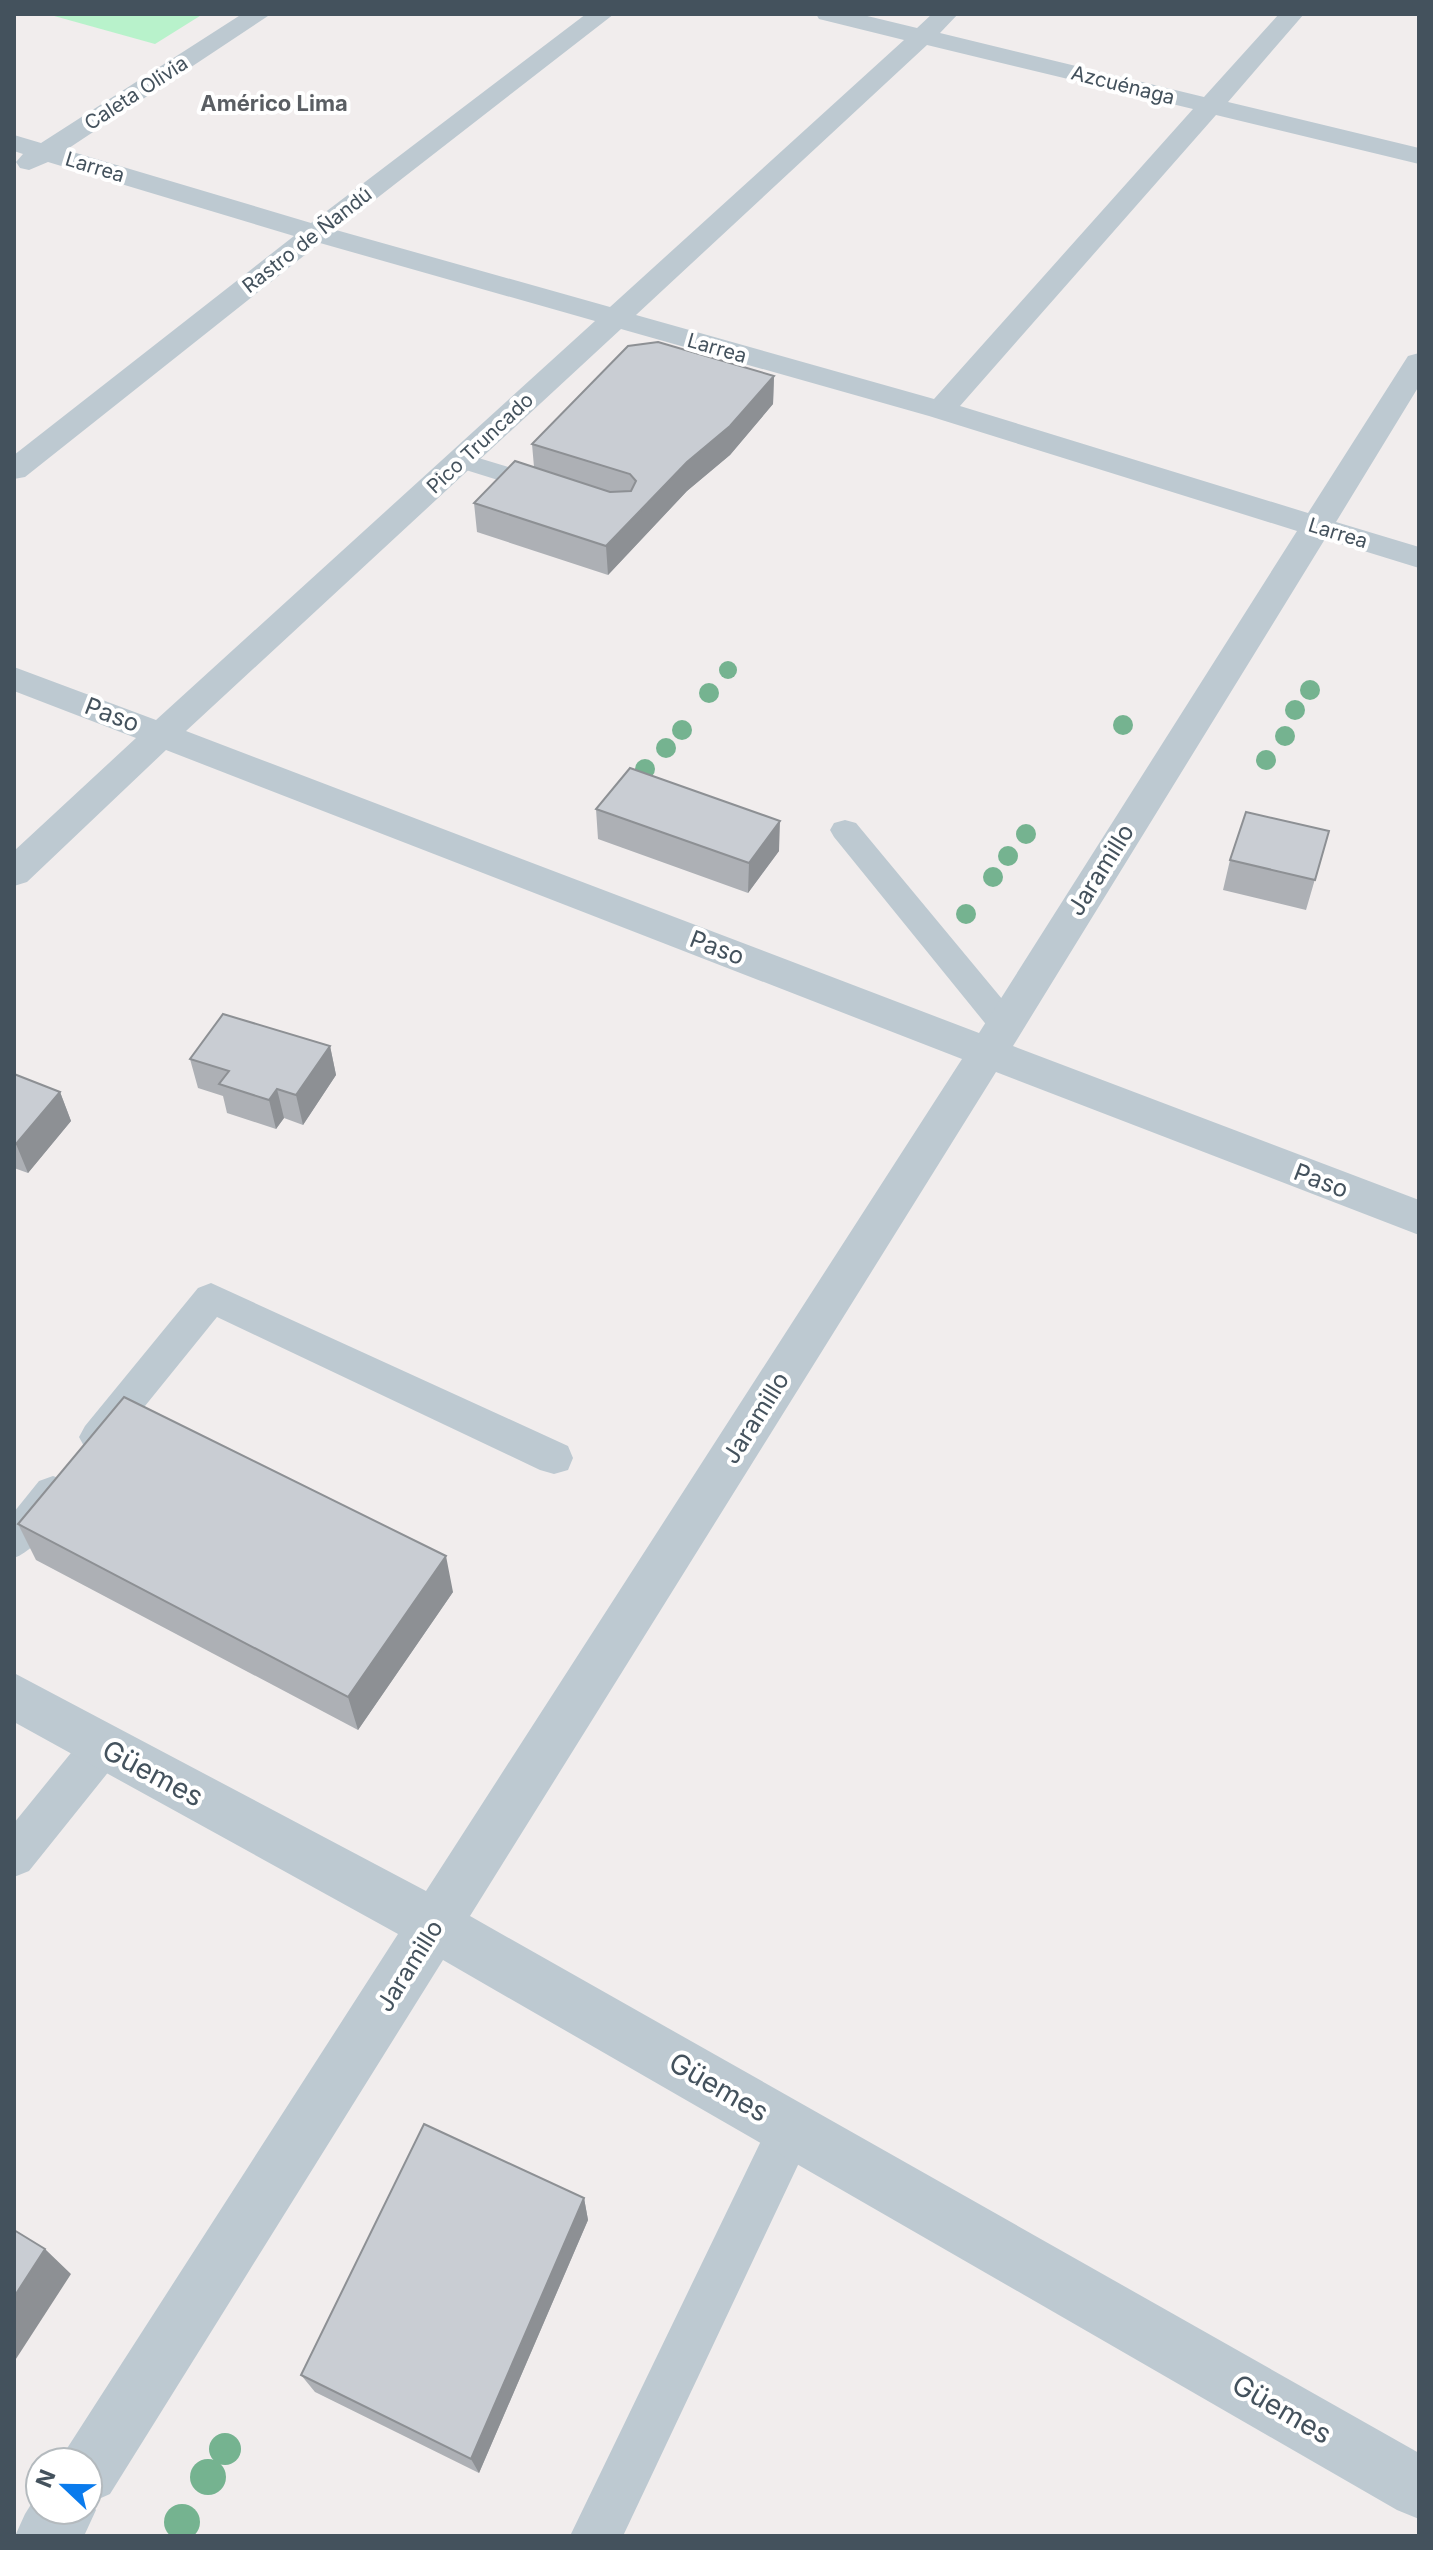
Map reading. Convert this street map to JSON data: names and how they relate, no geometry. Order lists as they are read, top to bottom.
{
  "streets": {
    "street": [
      "Azcuénaga",
      "Caleta Olivia",
      "Larrea",
      "Rastro de Ñandú",
      "Pico Truncado",
      "Paso",
      "Jaramillo",
      "Güemes"
    ]
  },
  "crossings": [
    ["Azcuénaga", "Pico Truncado"],
    ["Caleta Olivia", "Larrea"],
    ["Larrea", "Rastro de Ñandú"],
    ["Larrea", "Pico Truncado"],
    ["Larrea", "Jaramillo"],
    ["Pico Truncado", "Paso"],
    ["Paso", "Jaramillo"],
    ["Jaramillo", "Güemes"]
  ],
  "districts": ["Américo Lima"],
  "north": "left"
}
